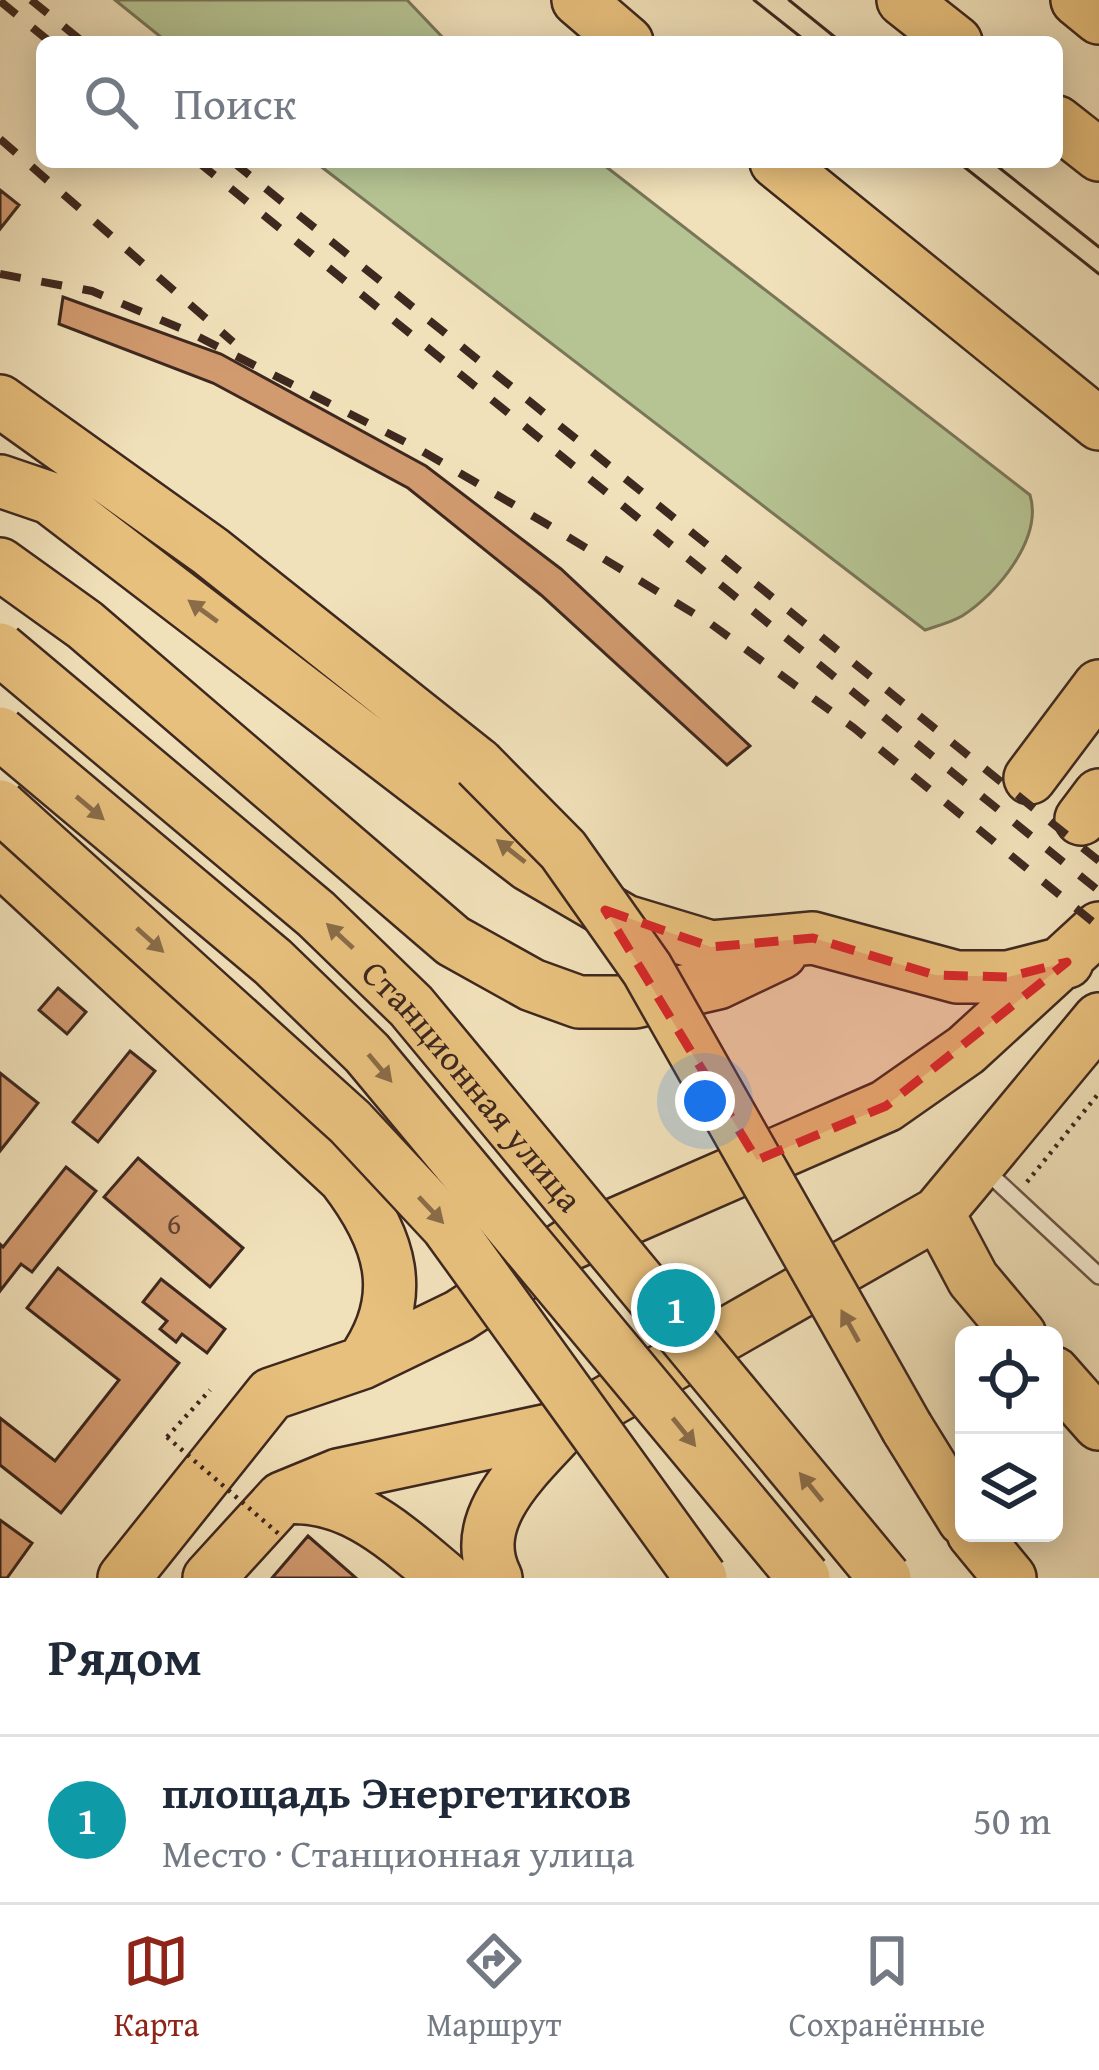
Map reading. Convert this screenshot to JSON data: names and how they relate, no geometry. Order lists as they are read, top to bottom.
{
  "streets": {
    "main road": ["Станционная улица"]
  },
  "house_numbers": ["6"],
  "page": {
    "search": "Поиск",
    "pins": "1",
    "heading": "Рядом",
    "list": [
      {
        "mark": "1",
        "name": "площадь Энергетиков",
        "note": "Место · Станционная улица",
        "value": "50 m"
      }
    ],
    "nav": ["Карта", "Маршрут", "Сохранённые"]
  }
}
